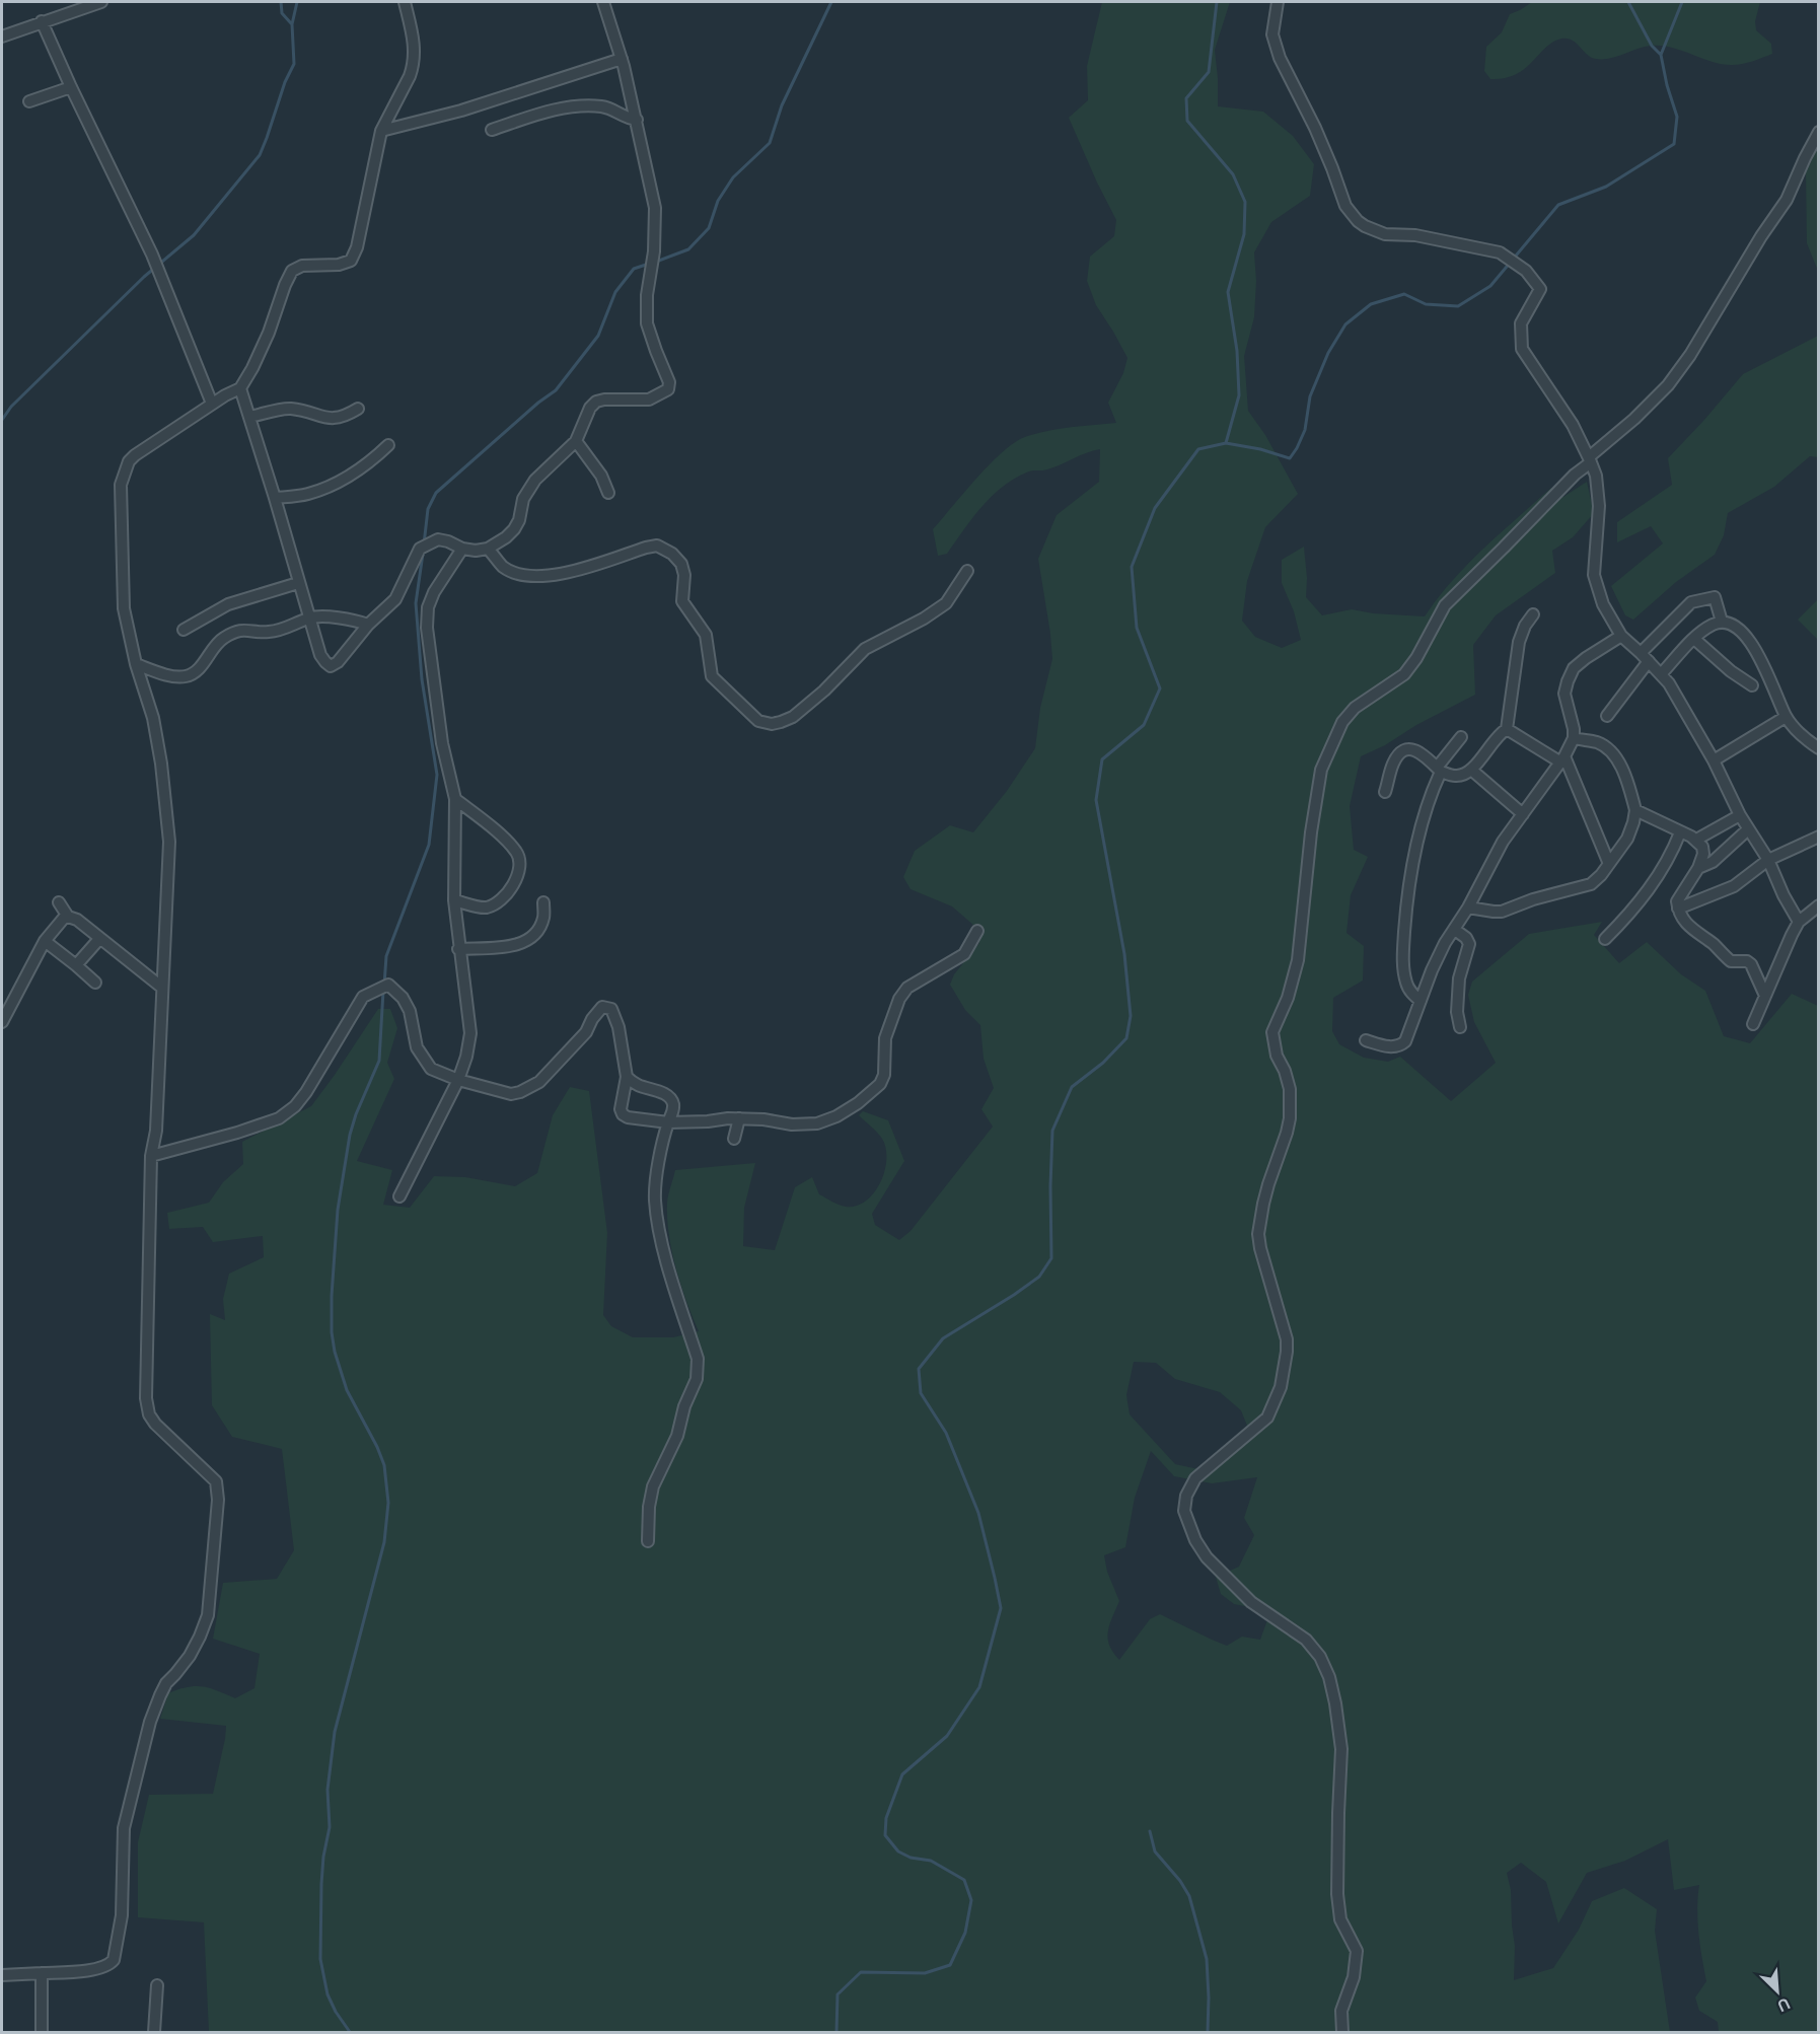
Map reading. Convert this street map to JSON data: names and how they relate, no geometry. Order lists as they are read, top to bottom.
{
  "north": "bottom right"
}
